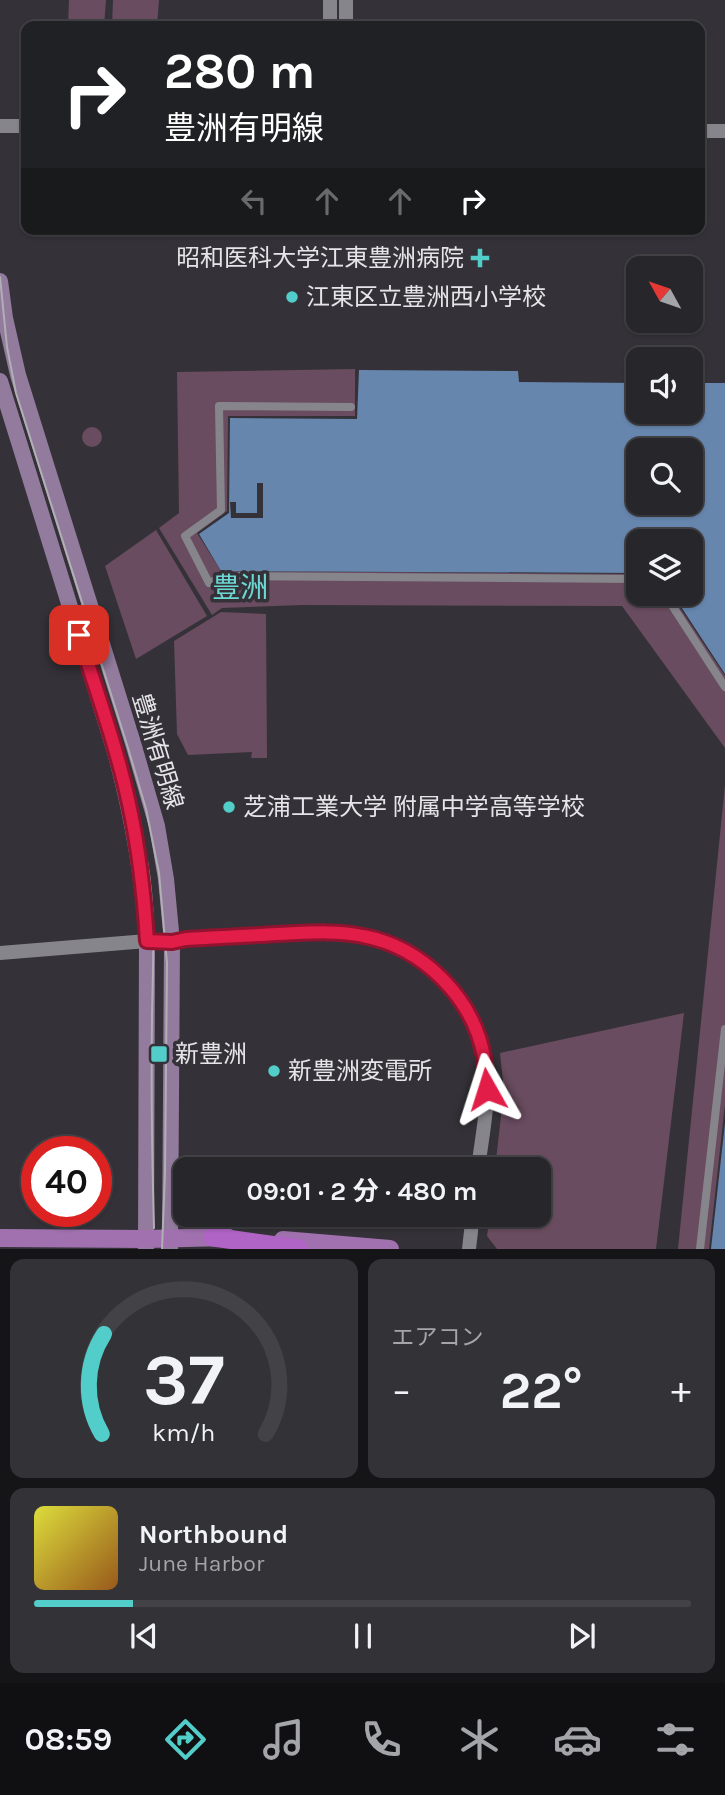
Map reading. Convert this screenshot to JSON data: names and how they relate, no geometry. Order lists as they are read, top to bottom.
{
  "streets": {
    "main road": ["豊洲有明線"]
  },
  "districts": ["豊洲"],
  "places": {
    "health": ["昭和医科大学江東豊洲病院"],
    "other": ["江東区立豊洲西小学校", "芝浦工業大学 附属中学高等学校", "新豊洲変電所"],
    "transit": ["新豊洲"]
  },
  "north": "top left",
  "page": {
    "turn": ["280 m", "豊洲有明線"],
    "limit": "40",
    "trip": "09:01 · 2 分 · 480 m",
    "tile": "エアコン",
    "heat": ["−", "22°", "+"],
    "song": ["Northbound", "June Harbor"],
    "tabs": "08:59",
    "gauge": ["37", "km/h"]
  }
}
